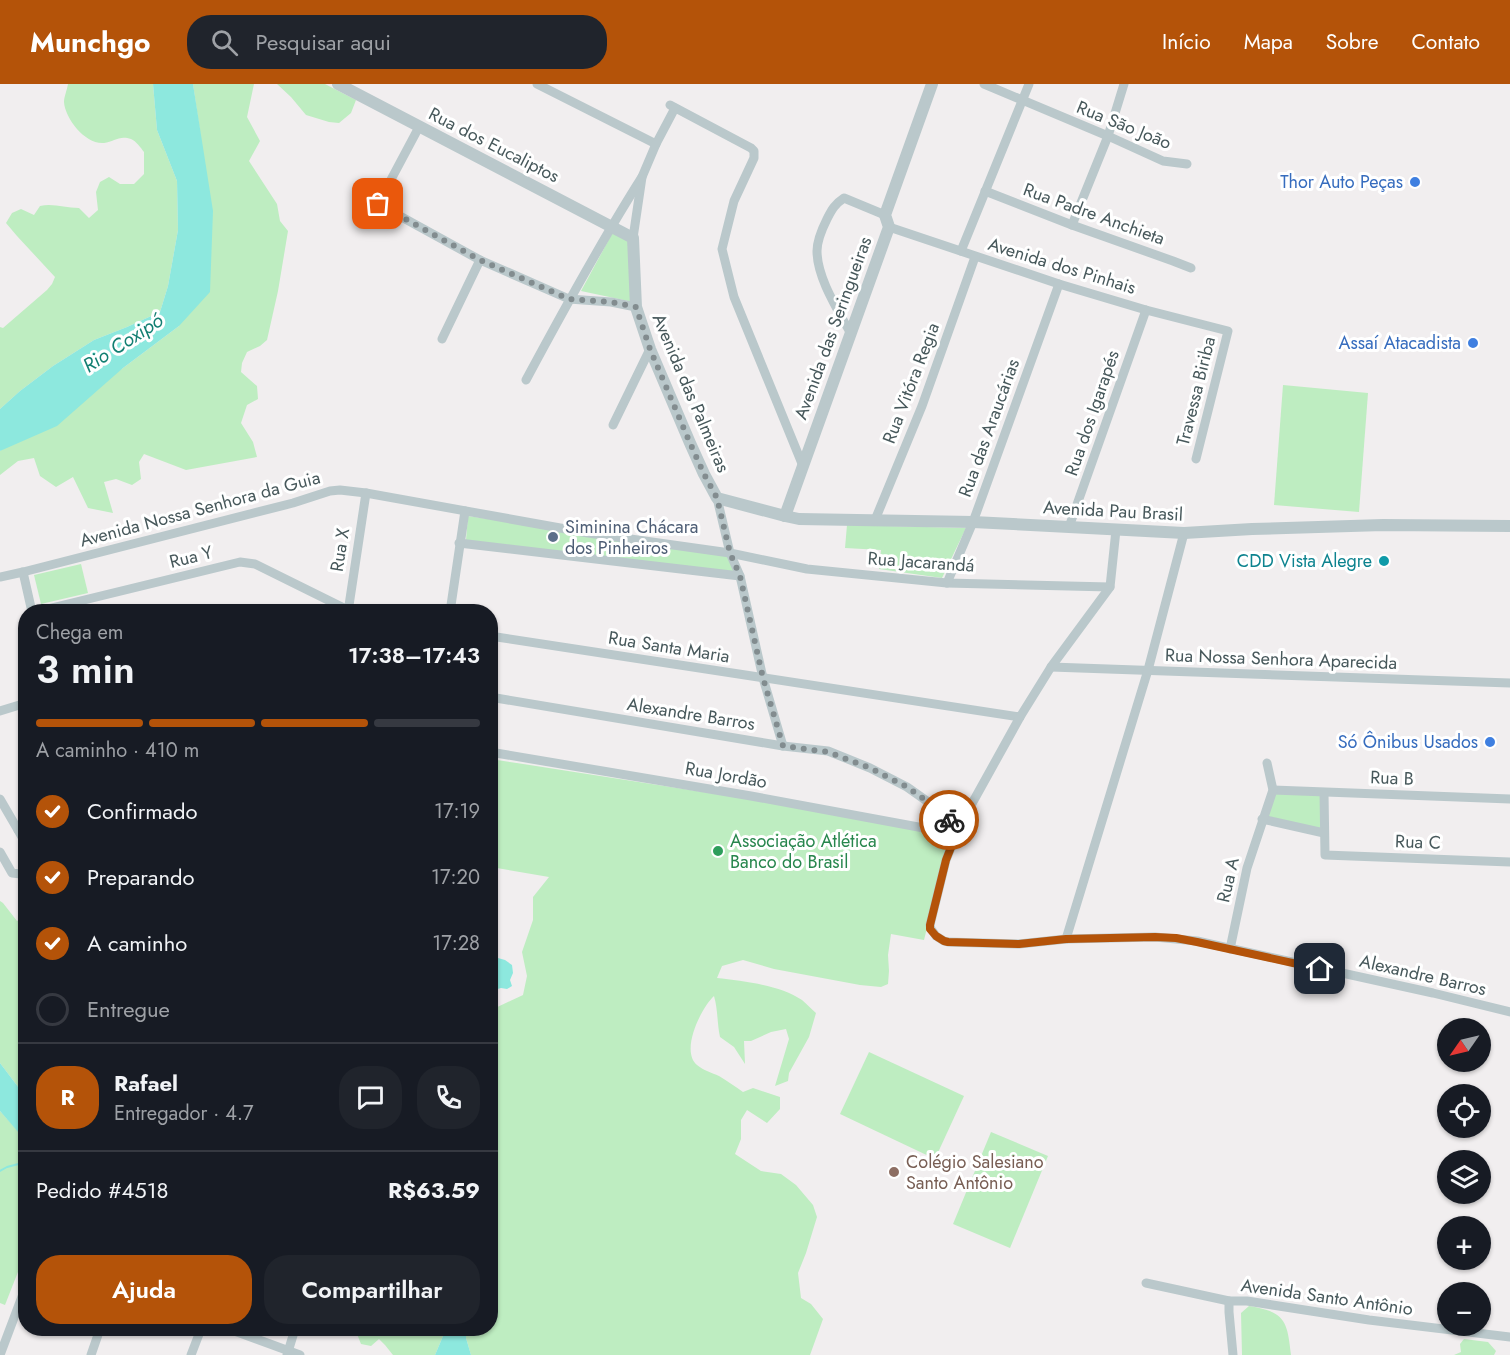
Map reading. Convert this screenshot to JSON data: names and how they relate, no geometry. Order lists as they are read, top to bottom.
{
  "streets": {
    "street": [
      "Rua São João",
      "Rua dos Eucaliptos",
      "Rua Padre Anchieta",
      "Avenida dos Pinhais",
      "Avenida das Seringueiras",
      "Rua Vitóra Regia",
      "Travessa Biriba",
      "Avenida das Palmeiras",
      "Rua dos Igarapés",
      "Rua das Araucárias",
      "Avenida Nossa Senhora da Guia",
      "Avenida Pau Brasil",
      "Rua X",
      "Rua Y",
      "Rua Jacarandá",
      "Rua Santa Maria",
      "Rua Nossa Senhora Aparecida",
      "Alexandre Barros",
      "Rua Jordão",
      "Rua B",
      "Rua C",
      "Rua A",
      "Avenida Santo Antônio"
    ]
  },
  "crossings": [
    ["Rua dos Eucaliptos", "Avenida das Palmeiras"],
    ["Avenida dos Pinhais", "Avenida das Seringueiras"],
    ["Avenida dos Pinhais", "Rua Vitóra Regia"],
    ["Avenida dos Pinhais", "Travessa Biriba"],
    ["Avenida dos Pinhais", "Rua dos Igarapés"],
    ["Avenida dos Pinhais", "Rua das Araucárias"],
    ["Avenida das Seringueiras", "Avenida das Palmeiras"],
    ["Avenida das Seringueiras", "Avenida Pau Brasil"],
    ["Rua Vitóra Regia", "Avenida Pau Brasil"],
    ["Avenida das Palmeiras", "Avenida Nossa Senhora da Guia"],
    ["Avenida das Palmeiras", "Avenida Pau Brasil"],
    ["Avenida das Palmeiras", "Rua Jacarandá"],
    ["Avenida das Palmeiras", "Rua Santa Maria"],
    ["Avenida das Palmeiras", "Alexandre Barros"],
    ["Rua dos Igarapés", "Avenida Pau Brasil"],
    ["Rua das Araucárias", "Avenida Pau Brasil"],
    ["Rua das Araucárias", "Rua Jacarandá"],
    ["Avenida Nossa Senhora da Guia", "Rua X"],
    ["Avenida Nossa Senhora da Guia", "Rua Y"],
    ["Avenida Nossa Senhora da Guia", "Rua Jacarandá"],
    ["Alexandre Barros", "Rua Jordão"],
    ["Alexandre Barros", "Rua A"],
    ["Rua B", "Rua A"]
  ],
  "water": ["Rio Coxipó"],
  "places": [
    "Thor Auto Peças",
    "Assaí Atacadista",
    "Siminina Chácara dos Pinheiros",
    "CDD Vista Alegre",
    "Só Ônibus Usados",
    "Associação Atlética Banco do Brasil",
    "Colégio Salesiano Santo Antônio"
  ],
  "north": "bottom left",
  "page": {
    "header": "Munchgo",
    "search": "Pesquisar aqui",
    "nav": [
      "Início",
      "Mapa",
      "Sobre",
      "Contato"
    ],
    "heading": ["3 min", "Chega em", "17:38–17:43"],
    "panel": [
      "Rafael",
      "Entregador · 4.7",
      "Pedido #4518",
      "R$63.59"
    ],
    "bar": "A caminho · 410 m",
    "list": [
      ["Confirmado", "17:19"],
      ["Preparando", "17:20"],
      ["A caminho", "17:28"],
      "Entregue"
    ],
    "map_buttons": ["+", "−"],
    "round": "R",
    "buttons": ["Ajuda", "Compartilhar"]
  }
}
